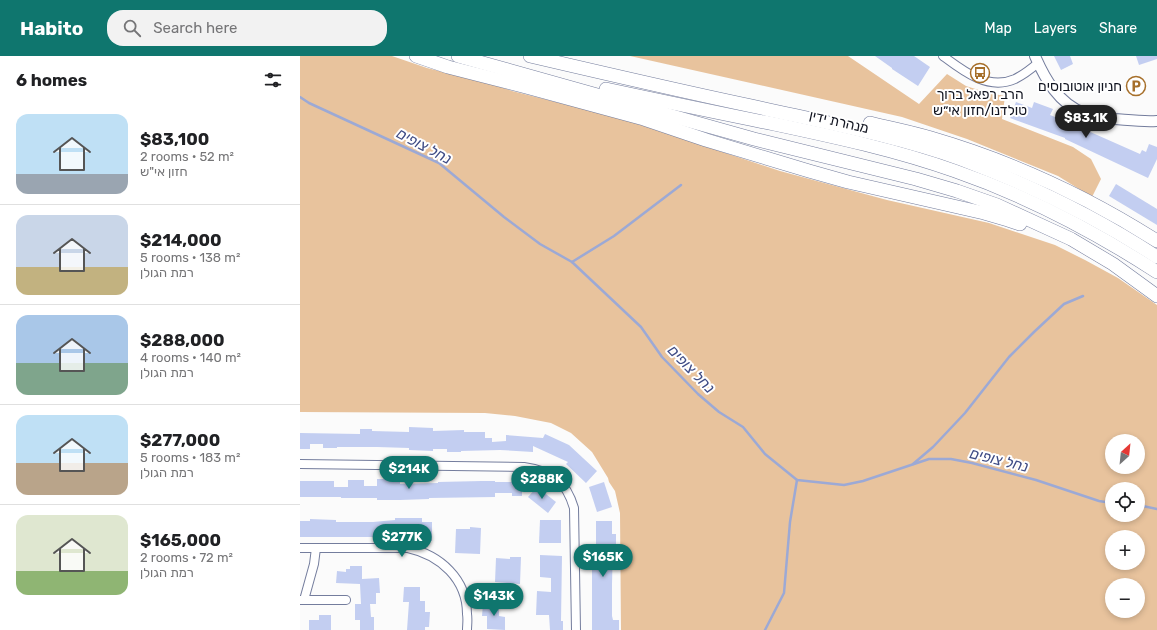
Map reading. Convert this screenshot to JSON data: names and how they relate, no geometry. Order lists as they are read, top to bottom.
{
  "streets": {
    "highway": ["מנהרת ידין"]
  },
  "water": ["נחל צופים"],
  "places": {
    "bus stop": ["הרב רפאל ברוך טולדנו/חזון אי״ש"],
    "parking": ["חניון אוטובוסים"]
  },
  "north": "top right",
  "page": {
    "header": "Habito",
    "search": "Search here",
    "nav": ["Map", "Layers", "Share"],
    "heading": "6 homes",
    "list": [
      {
        "name": "$83,100",
        "note": "2 rooms · 52 m² · חזון אי\"ש"
      },
      {
        "name": "$214,000",
        "note": "5 rooms · 138 m² · רמת הגולן"
      },
      {
        "name": "$288,000",
        "note": "4 rooms · 140 m² · רמת הגולן"
      },
      {
        "name": "$277,000",
        "note": "5 rooms · 183 m² · רמת הגולן"
      },
      {
        "name": "$165,000",
        "note": "2 rooms · 72 m² · רמת הגולן"
      }
    ],
    "price": [
      "$83.1K",
      "$214K",
      "$288K",
      "$277K",
      "$165K",
      "$143K"
    ],
    "map_buttons": ["+", "−"]
  }
}
